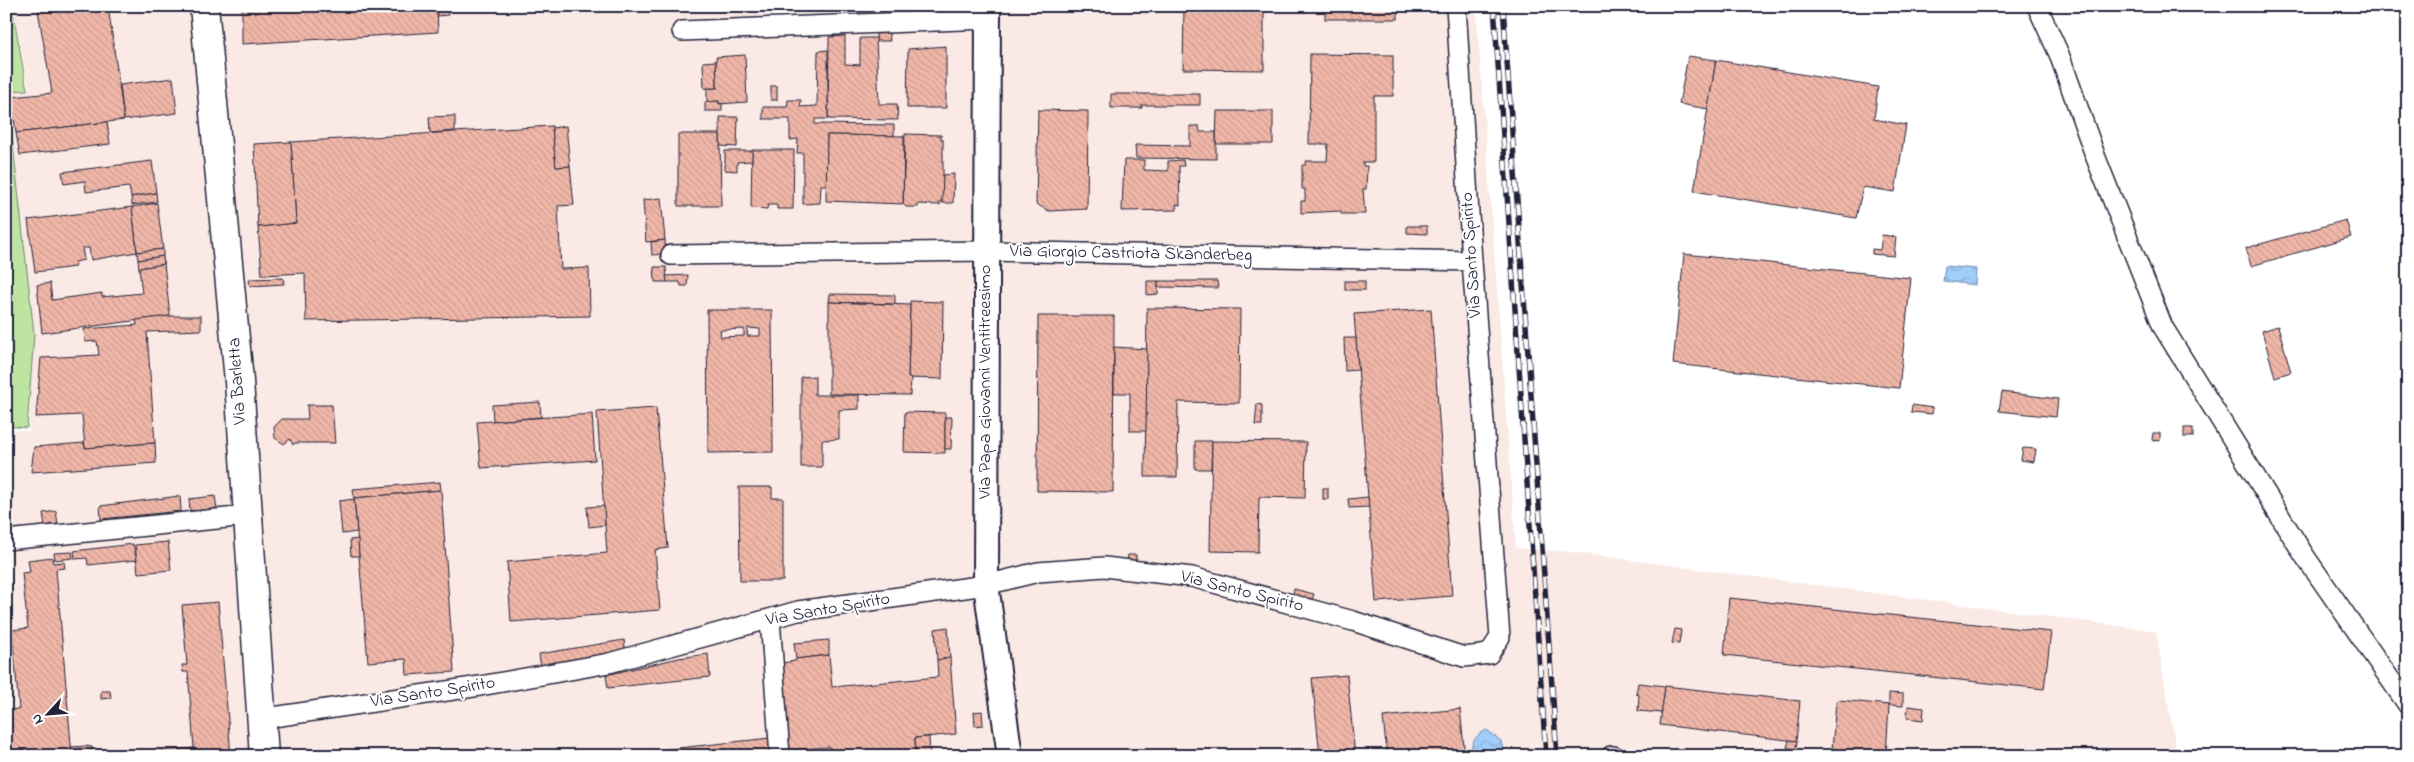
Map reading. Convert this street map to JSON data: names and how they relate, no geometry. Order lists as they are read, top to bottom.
{
  "streets": {
    "main road": ["Via Barletta"],
    "street": ["Via Giorgio Castriota Skanderbeg", "Via Santo Spirito", "Via Papa Giovanni Ventitreesimo"]
  },
  "crossings": [
    ["Via Giorgio Castriota Skanderbeg", "Via Santo Spirito"],
    ["Via Giorgio Castriota Skanderbeg", "Via Papa Giovanni Ventitreesimo"],
    ["Via Santo Spirito", "Via Barletta"],
    ["Via Santo Spirito", "Via Papa Giovanni Ventitreesimo"]
  ],
  "north": "bottom left"
}
